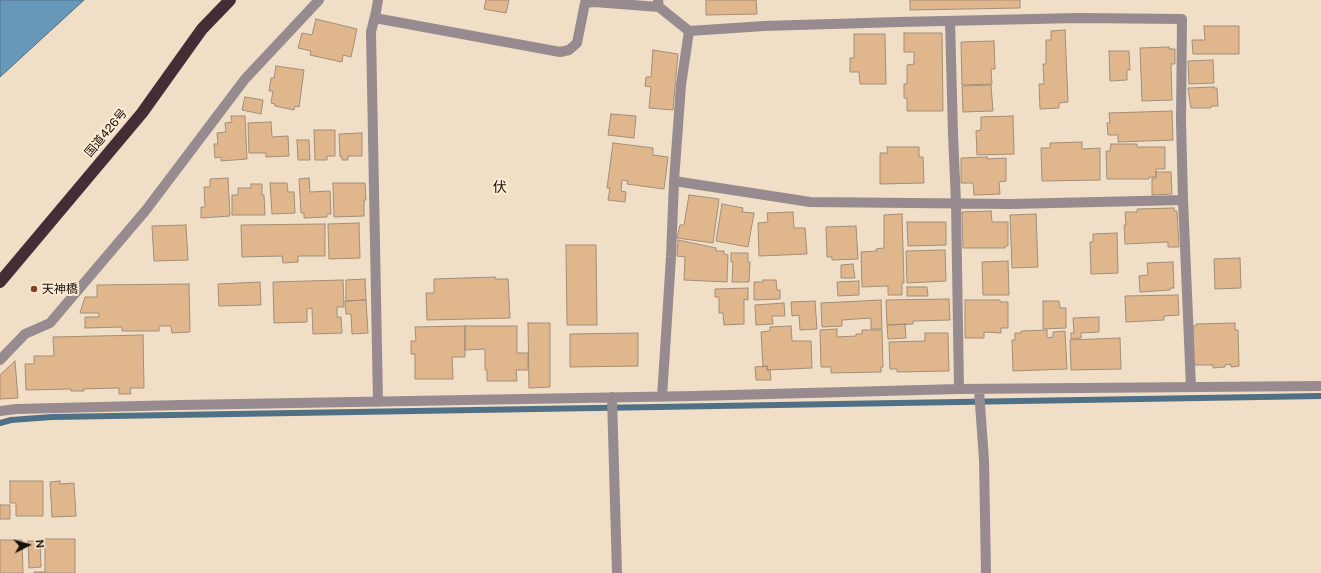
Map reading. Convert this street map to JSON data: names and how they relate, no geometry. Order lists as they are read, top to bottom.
{
  "streets": {
    "highway": ["国道426号"]
  },
  "districts": ["伏"],
  "places": ["天神橋"],
  "north": "right"
}
